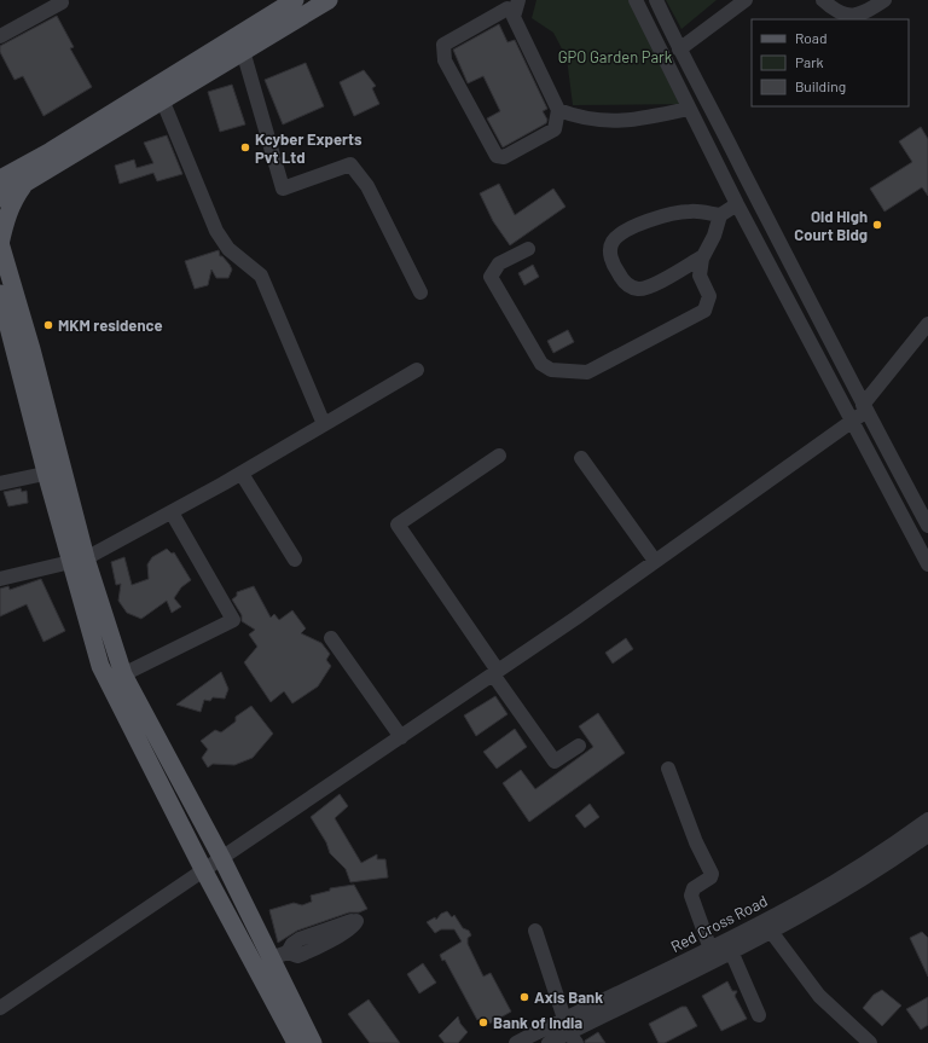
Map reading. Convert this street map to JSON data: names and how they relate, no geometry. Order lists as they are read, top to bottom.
{
  "streets": {
    "street": ["Red Cross Road"]
  },
  "parks": ["GPO Garden Park"],
  "places": [
    "Kcyber Experts Pvt Ltd",
    "Old High Court Bldg",
    "MKM residence",
    "Axis Bank",
    "Bank of India"
  ],
  "legend": ["Road", "Park", "Building"]
}
